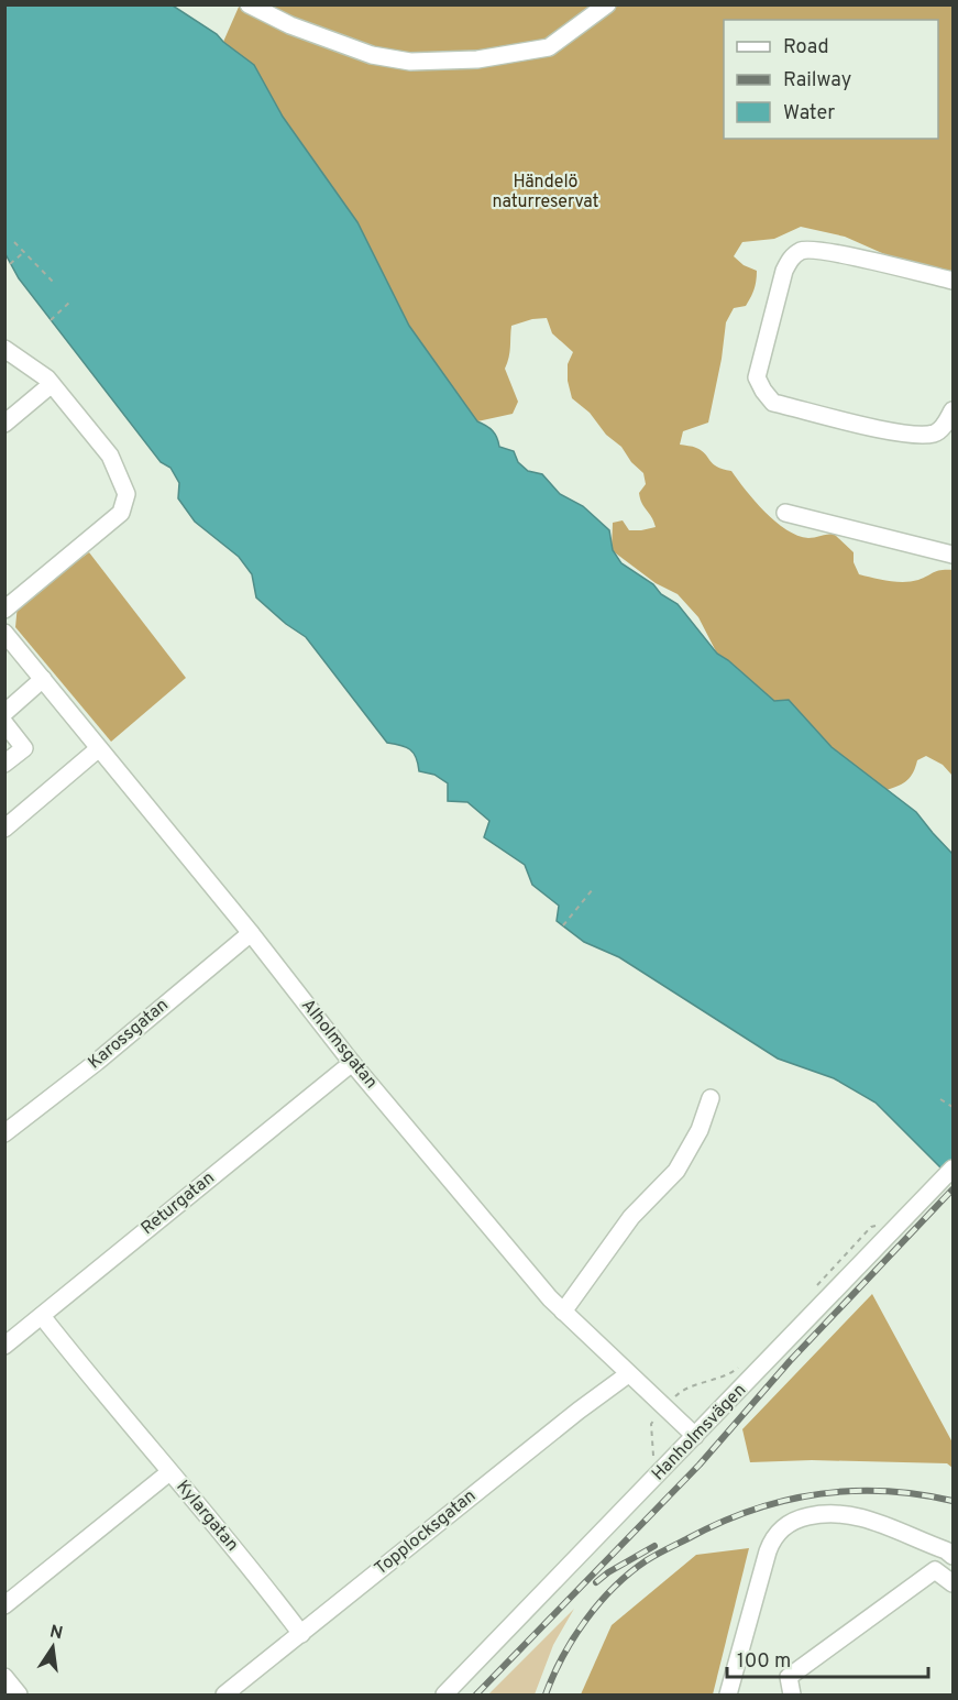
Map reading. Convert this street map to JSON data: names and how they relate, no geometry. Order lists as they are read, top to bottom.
{
  "streets": {
    "street": [
      "Karossgatan",
      "Alholmsgatan",
      "Returgatan",
      "Hanholmsvägen",
      "Kylargatan",
      "Topplocksgatan"
    ]
  },
  "crossings": [
    ["Karossgatan", "Alholmsgatan"],
    ["Alholmsgatan", "Returgatan"],
    ["Alholmsgatan", "Hanholmsvägen"],
    ["Alholmsgatan", "Topplocksgatan"],
    ["Kylargatan", "Topplocksgatan"]
  ],
  "parks": ["Händelö naturreservat"],
  "legend": ["Road", "Railway", "Water"],
  "scale_bar": "100 m",
  "north": "top"
}
